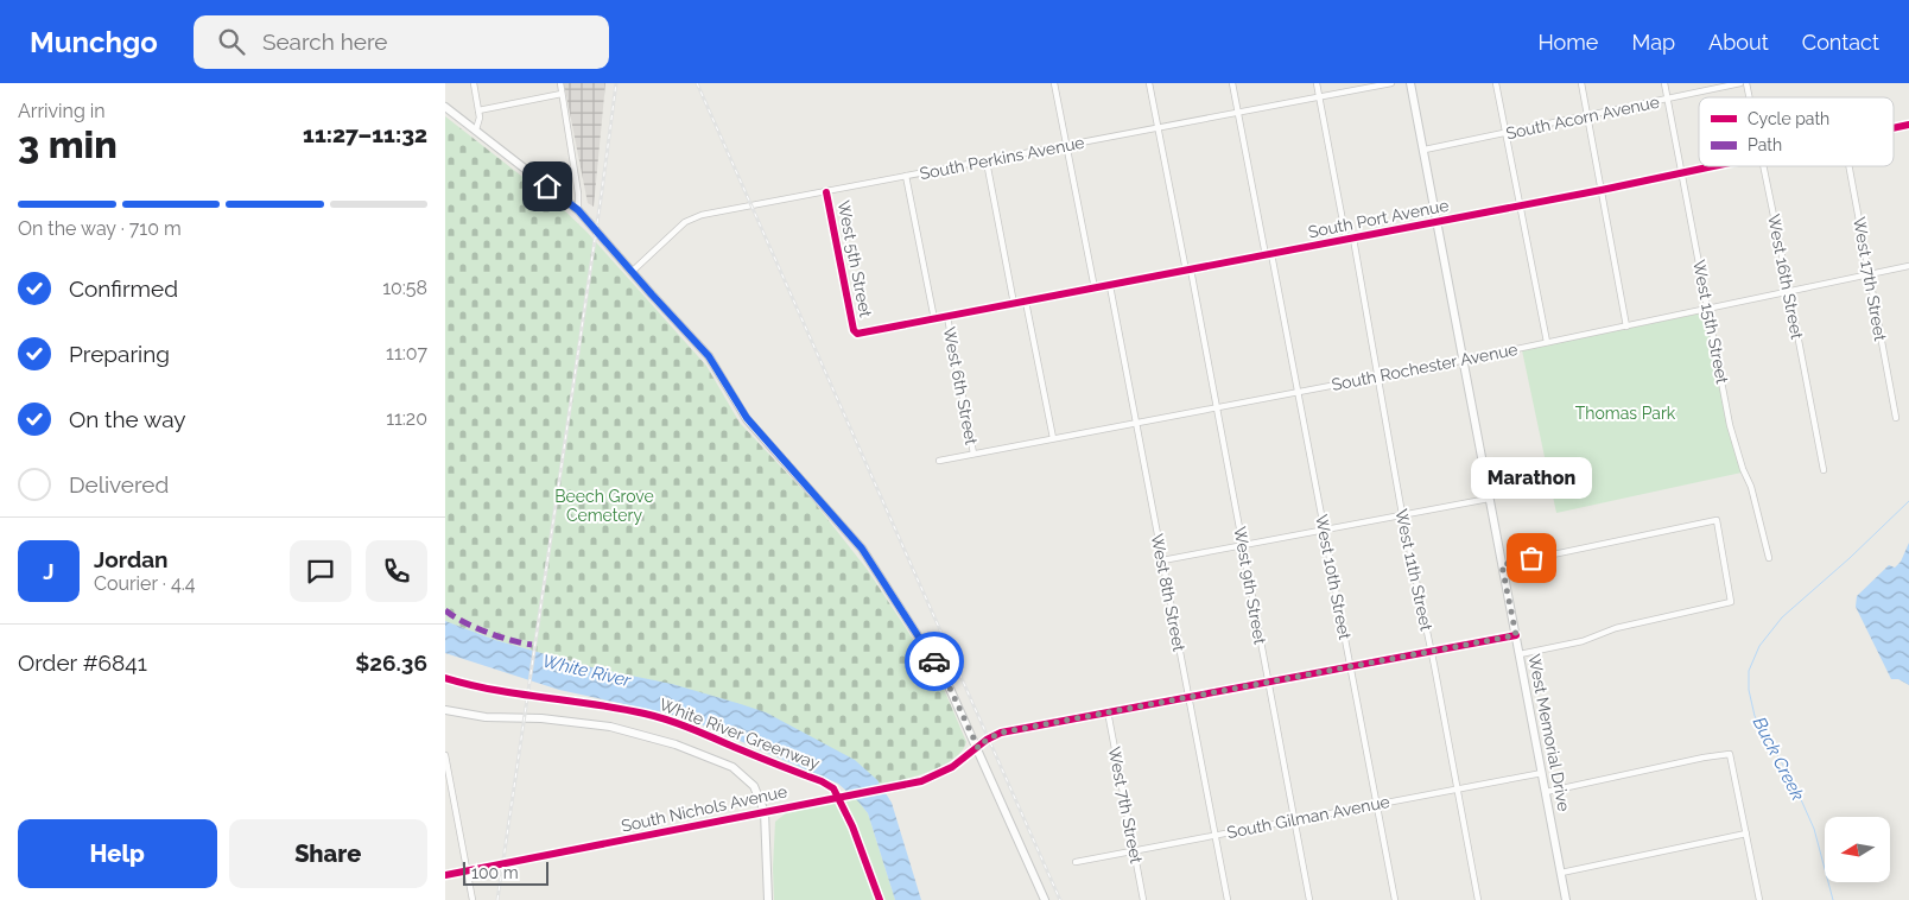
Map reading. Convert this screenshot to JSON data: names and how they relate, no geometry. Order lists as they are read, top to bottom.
{
  "streets": {
    "main road": ["West Memorial Drive"],
    "street": [
      "South Acorn Avenue",
      "South Perkins Avenue",
      "South Port Avenue",
      "West 5th Street",
      "West 16th Street",
      "West 17th Street",
      "West 15th Street",
      "South Rochester Avenue",
      "West 6th Street",
      "West 11th Street",
      "West 10th Street",
      "West 9th Street",
      "West 8th Street",
      "West 7th Street",
      "South Nichols Avenue",
      "South Gilman Avenue"
    ],
    "cycle path": ["White River Greenway"]
  },
  "crossings": [
    ["South Acorn Avenue", "West 15th Street"],
    ["South Acorn Avenue", "West Memorial Drive"],
    ["South Perkins Avenue", "West 5th Street"],
    ["South Perkins Avenue", "West 6th Street"],
    ["South Perkins Avenue", "West 10th Street"],
    ["South Perkins Avenue", "West 9th Street"],
    ["South Port Avenue", "West 5th Street"],
    ["South Port Avenue", "West 15th Street"],
    ["South Port Avenue", "West 6th Street"],
    ["South Port Avenue", "West 11th Street"],
    ["South Port Avenue", "West 10th Street"],
    ["South Port Avenue", "West 9th Street"],
    ["South Port Avenue", "West 8th Street"],
    ["South Port Avenue", "West Memorial Drive"],
    ["West 16th Street", "South Rochester Avenue"],
    ["West 17th Street", "South Rochester Avenue"],
    ["West 15th Street", "South Rochester Avenue"],
    ["South Rochester Avenue", "West 6th Street"],
    ["South Rochester Avenue", "West 11th Street"],
    ["South Rochester Avenue", "West 10th Street"],
    ["South Rochester Avenue", "West 9th Street"],
    ["South Rochester Avenue", "West 8th Street"],
    ["South Rochester Avenue", "West Memorial Drive"],
    ["West 11th Street", "South Gilman Avenue"],
    ["West 10th Street", "South Gilman Avenue"],
    ["West 9th Street", "South Gilman Avenue"],
    ["West 8th Street", "South Gilman Avenue"],
    ["West Memorial Drive", "South Gilman Avenue"],
    ["West 7th Street", "South Nichols Avenue"],
    ["West 7th Street", "South Gilman Avenue"]
  ],
  "water": ["White River", "Buck Creek"],
  "parks": ["Thomas Park", "Beech Grove Cemetery"],
  "places": ["Marathon"],
  "legend": ["Cycle path", "Path"],
  "scale_bar": "100 m",
  "north": "left",
  "page": {
    "header": "Munchgo",
    "search": "Search here",
    "nav": [
      "Home",
      "Map",
      "About",
      "Contact"
    ],
    "heading": ["3 min", "Arriving in", "11:27–11:32"],
    "panel": [
      "Jordan",
      "Courier · 4.4",
      "Order #6841",
      "$26.36"
    ],
    "bar": "On the way · 710 m",
    "list": [
      ["Confirmed", "10:58"],
      ["Preparing", "11:07"],
      ["On the way", "11:20"],
      "Delivered"
    ],
    "bubble": "Marathon",
    "round": "J",
    "buttons": ["Help", "Share"],
    "scale": "100 m"
  }
}
